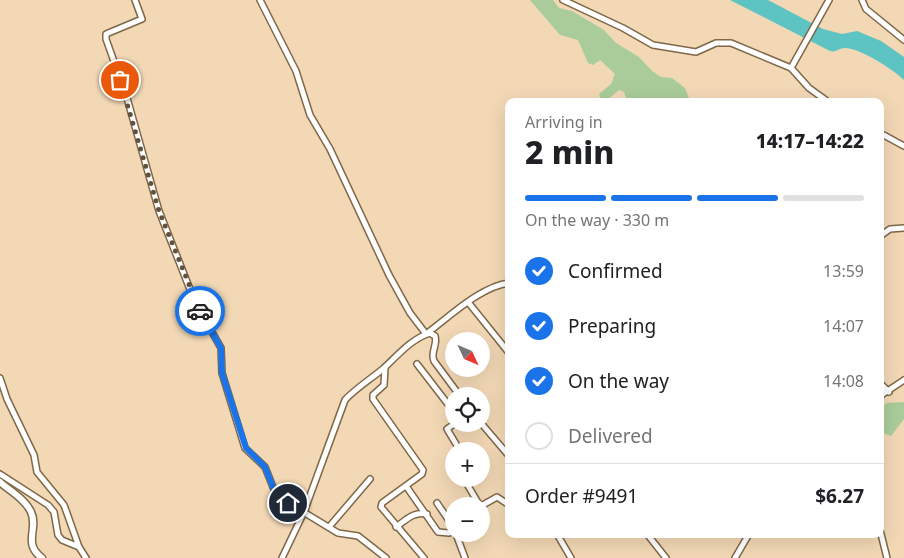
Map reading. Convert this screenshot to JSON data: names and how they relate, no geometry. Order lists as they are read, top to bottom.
{
  "north": "bottom right",
  "page": {
    "heading": ["2 min", "Arriving in", "14:17–14:22"],
    "panel": ["Order #9491", "$6.27"],
    "bar": "On the way · 330 m",
    "list": [
      ["Confirmed", "13:59"],
      ["Preparing", "14:07"],
      ["On the way", "14:08"],
      "Delivered"
    ],
    "map_buttons": ["+", "−"]
  }
}
